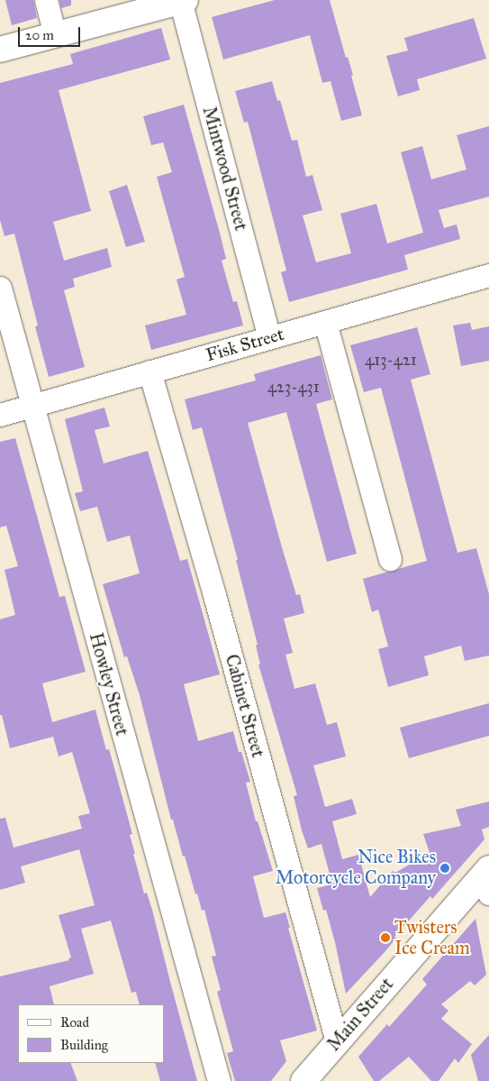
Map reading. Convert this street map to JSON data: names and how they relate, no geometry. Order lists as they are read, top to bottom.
{
  "streets": {
    "main road": ["Main Street"],
    "street": [
      "Mintwood Street",
      "Fisk Street",
      "Howley Street",
      "Cabinet Street"
    ]
  },
  "crossings": [
    ["Mintwood Street", "Fisk Street"],
    ["Fisk Street", "Howley Street"],
    ["Fisk Street", "Cabinet Street"],
    ["Cabinet Street", "Main Street"]
  ],
  "places": ["Nice Bikes Motorcycle Company", "Twisters Ice Cream"],
  "house_numbers": ["413-421", "423-431"],
  "legend": ["Road", "Building"],
  "scale_bar": "20 m"
}
